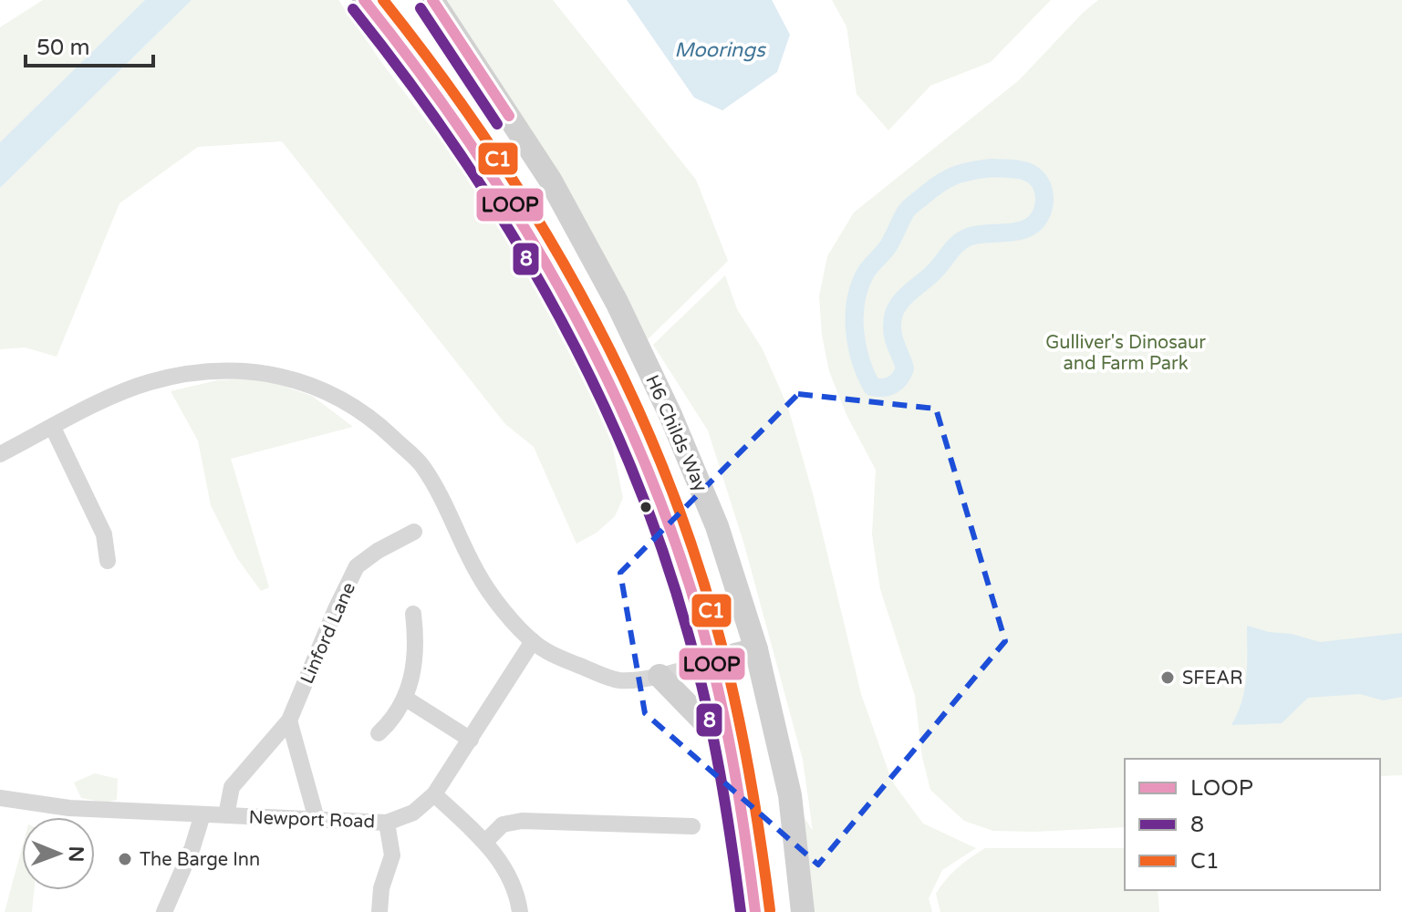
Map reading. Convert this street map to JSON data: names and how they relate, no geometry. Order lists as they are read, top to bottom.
{
  "streets": {
    "street": ["H6 Childs Way", "Linford Lane", "Newport Road"]
  },
  "crossings": [
    ["Linford Lane", "Newport Road"]
  ],
  "water": ["Moorings"],
  "parks": ["Gulliver's Dinosaur and Farm Park"],
  "places": ["SFEAR", "The Barge Inn"],
  "lines": ["transit line LOOP", "transit line C1", "transit line 8"],
  "legend": ["LOOP", "8", "C1"],
  "scale_bar": "50 m",
  "north": "right"
}
